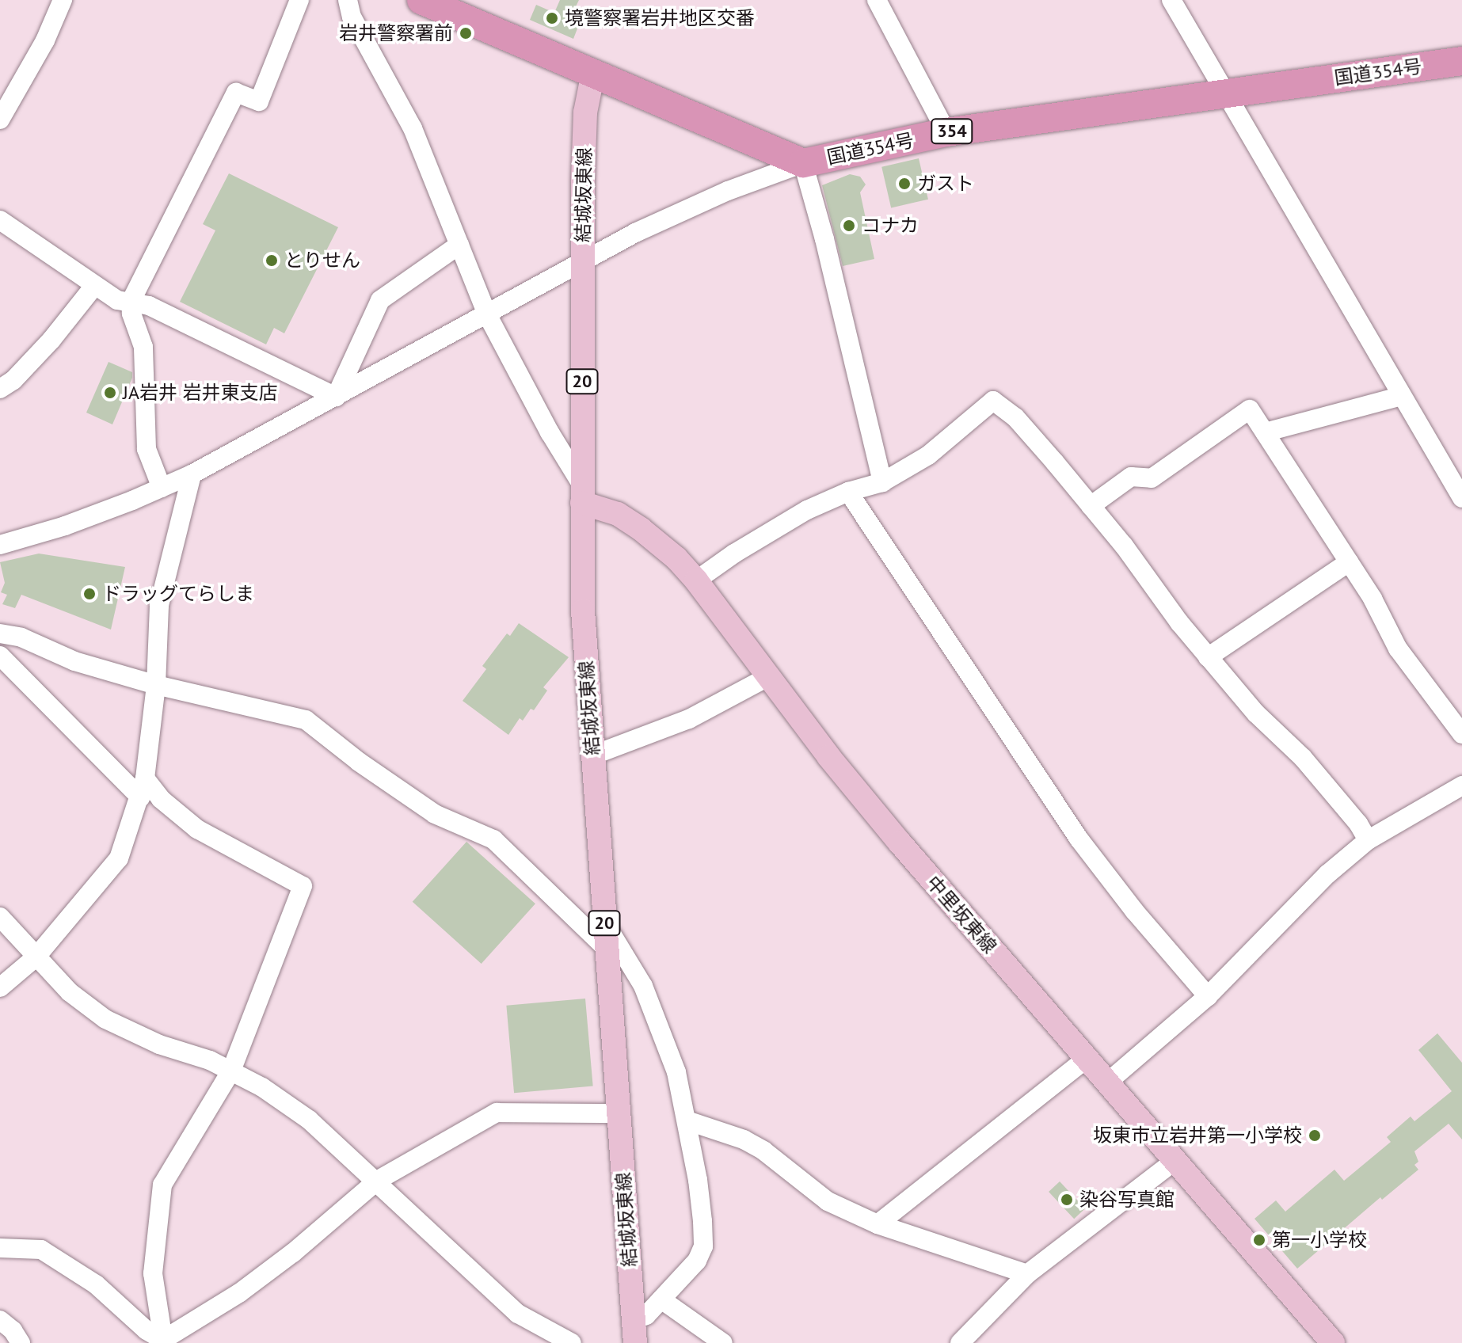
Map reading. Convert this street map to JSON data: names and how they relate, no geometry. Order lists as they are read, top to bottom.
{
  "streets": {
    "highway": ["国道354号", "354"],
    "main road": ["結城坂東線", "20", "中里坂東線"]
  },
  "crossings": [
    ["国道354号", "結城坂東線"],
    ["結城坂東線", "中里坂東線"]
  ],
  "places": [
    "境警察署岩井地区交番",
    "岩井警察署前",
    "ガスト",
    "コナカ",
    "とりせん",
    "JA岩井 岩井東支店",
    "ドラッグてらしま",
    "坂東市立岩井第一小学校",
    "染谷写真館",
    "第一小学校"
  ]
}
